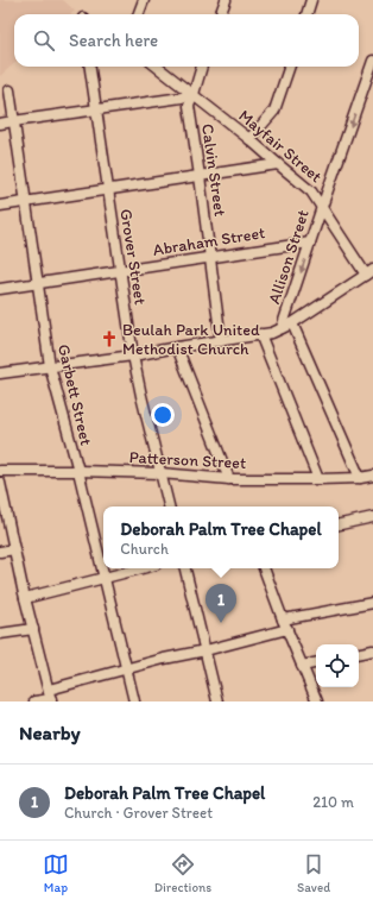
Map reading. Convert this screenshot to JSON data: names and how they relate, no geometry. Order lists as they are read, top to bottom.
{
  "streets": {
    "street": [
      "Mayfair Street",
      "Calvin Street",
      "Abraham Street",
      "Grover Street",
      "Allison Street",
      "Garbett Street",
      "Patterson Street"
    ]
  },
  "crossings": [
    ["Mayfair Street", "Calvin Street"],
    ["Mayfair Street", "Allison Street"],
    ["Calvin Street", "Abraham Street"],
    ["Abraham Street", "Grover Street"],
    ["Abraham Street", "Allison Street"],
    ["Abraham Street", "Garbett Street"],
    ["Grover Street", "Patterson Street"],
    ["Garbett Street", "Patterson Street"]
  ],
  "one_way": ["Allison Street"],
  "places": {
    "church": ["Beulah Park United Methodist Church"]
  },
  "page": {
    "search": "Search here",
    "popup": ["Deborah Palm Tree Chapel", "Church"],
    "pins": "1",
    "heading": "Nearby",
    "list": [
      {
        "mark": "1",
        "name": "Deborah Palm Tree Chapel",
        "note": "Church · Grover Street",
        "value": "210 m"
      }
    ],
    "nav": ["Map", "Directions", "Saved"]
  }
}
